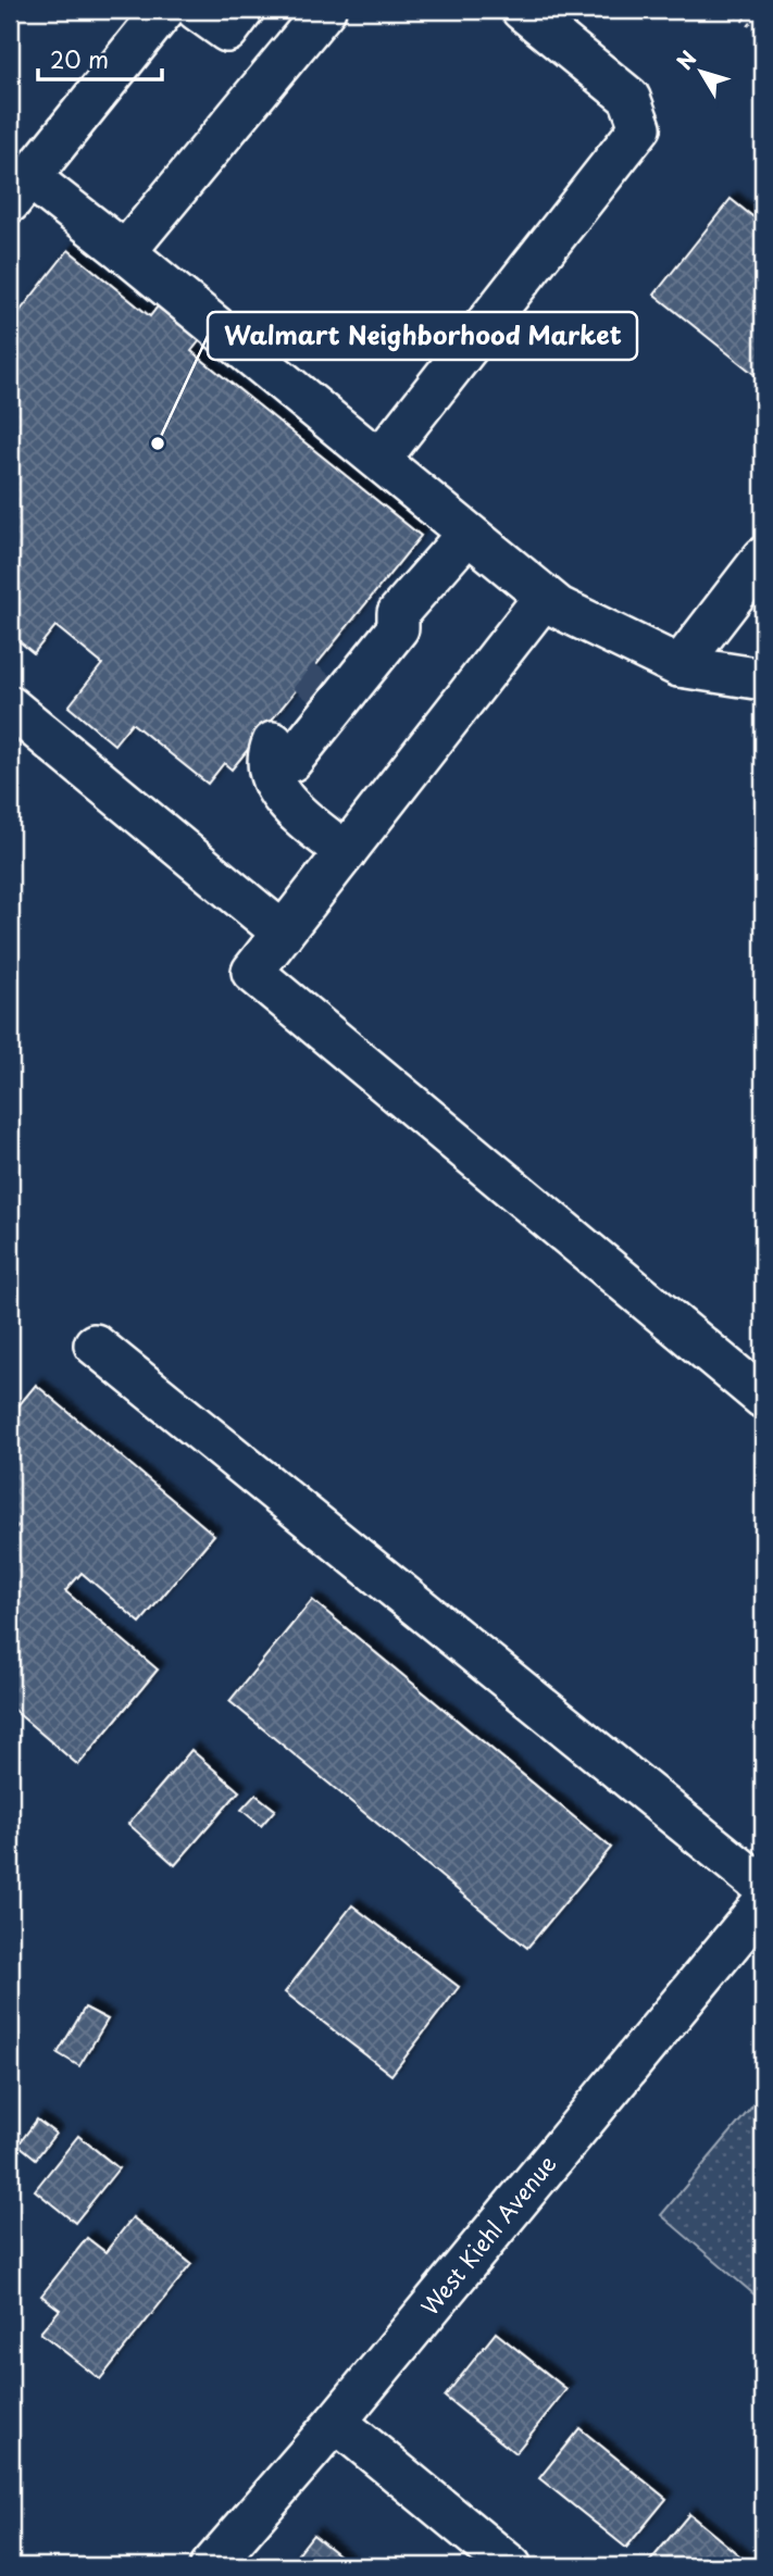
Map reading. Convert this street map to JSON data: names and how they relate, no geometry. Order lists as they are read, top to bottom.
{
  "streets": {
    "street": ["West Kiehl Avenue"]
  },
  "places": ["Walmart Neighborhood Market"],
  "scale_bar": "20 m",
  "north": "top left"
}
